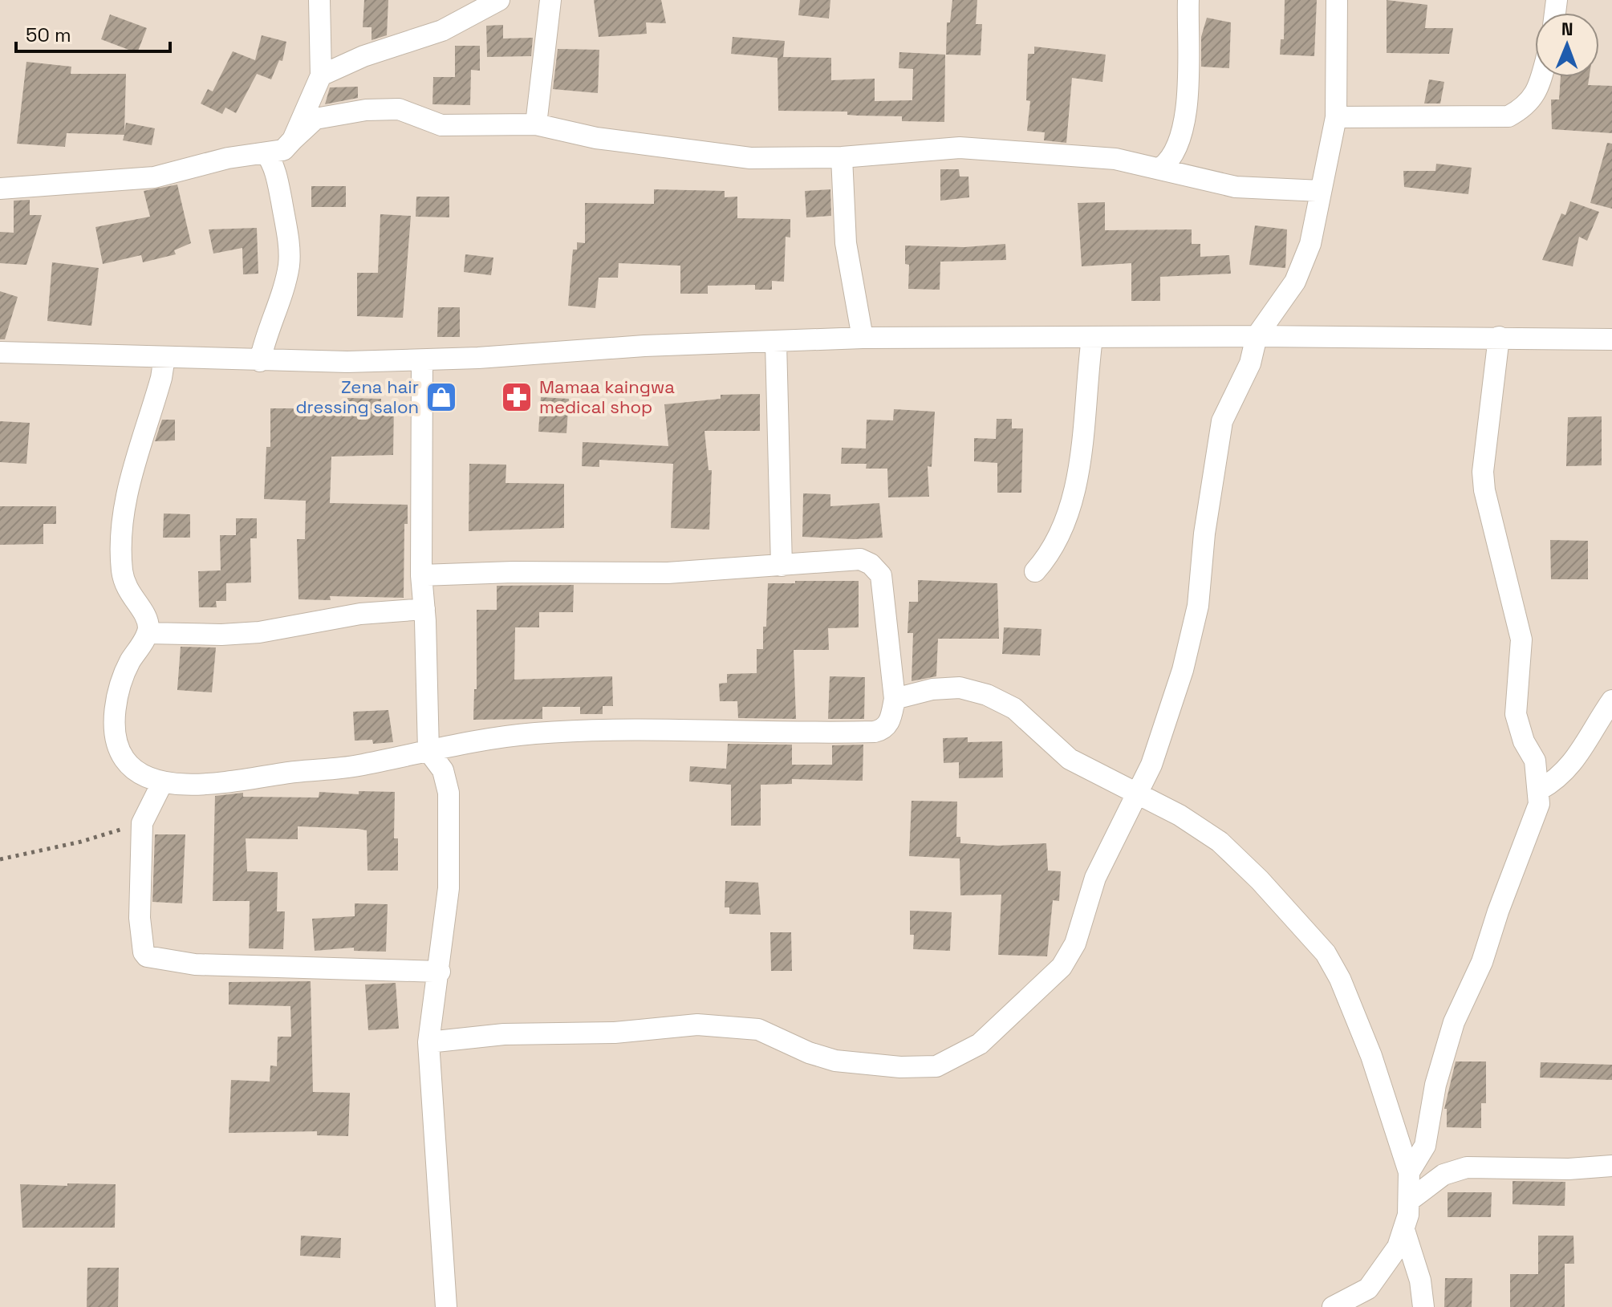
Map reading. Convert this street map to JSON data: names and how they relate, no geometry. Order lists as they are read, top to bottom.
{
  "places": {
    "shop": ["Zena hair dressing salon"],
    "pharmacy": ["Mamaa kaingwa medical shop"]
  },
  "scale_bar": "50 m",
  "north": "top"
}
